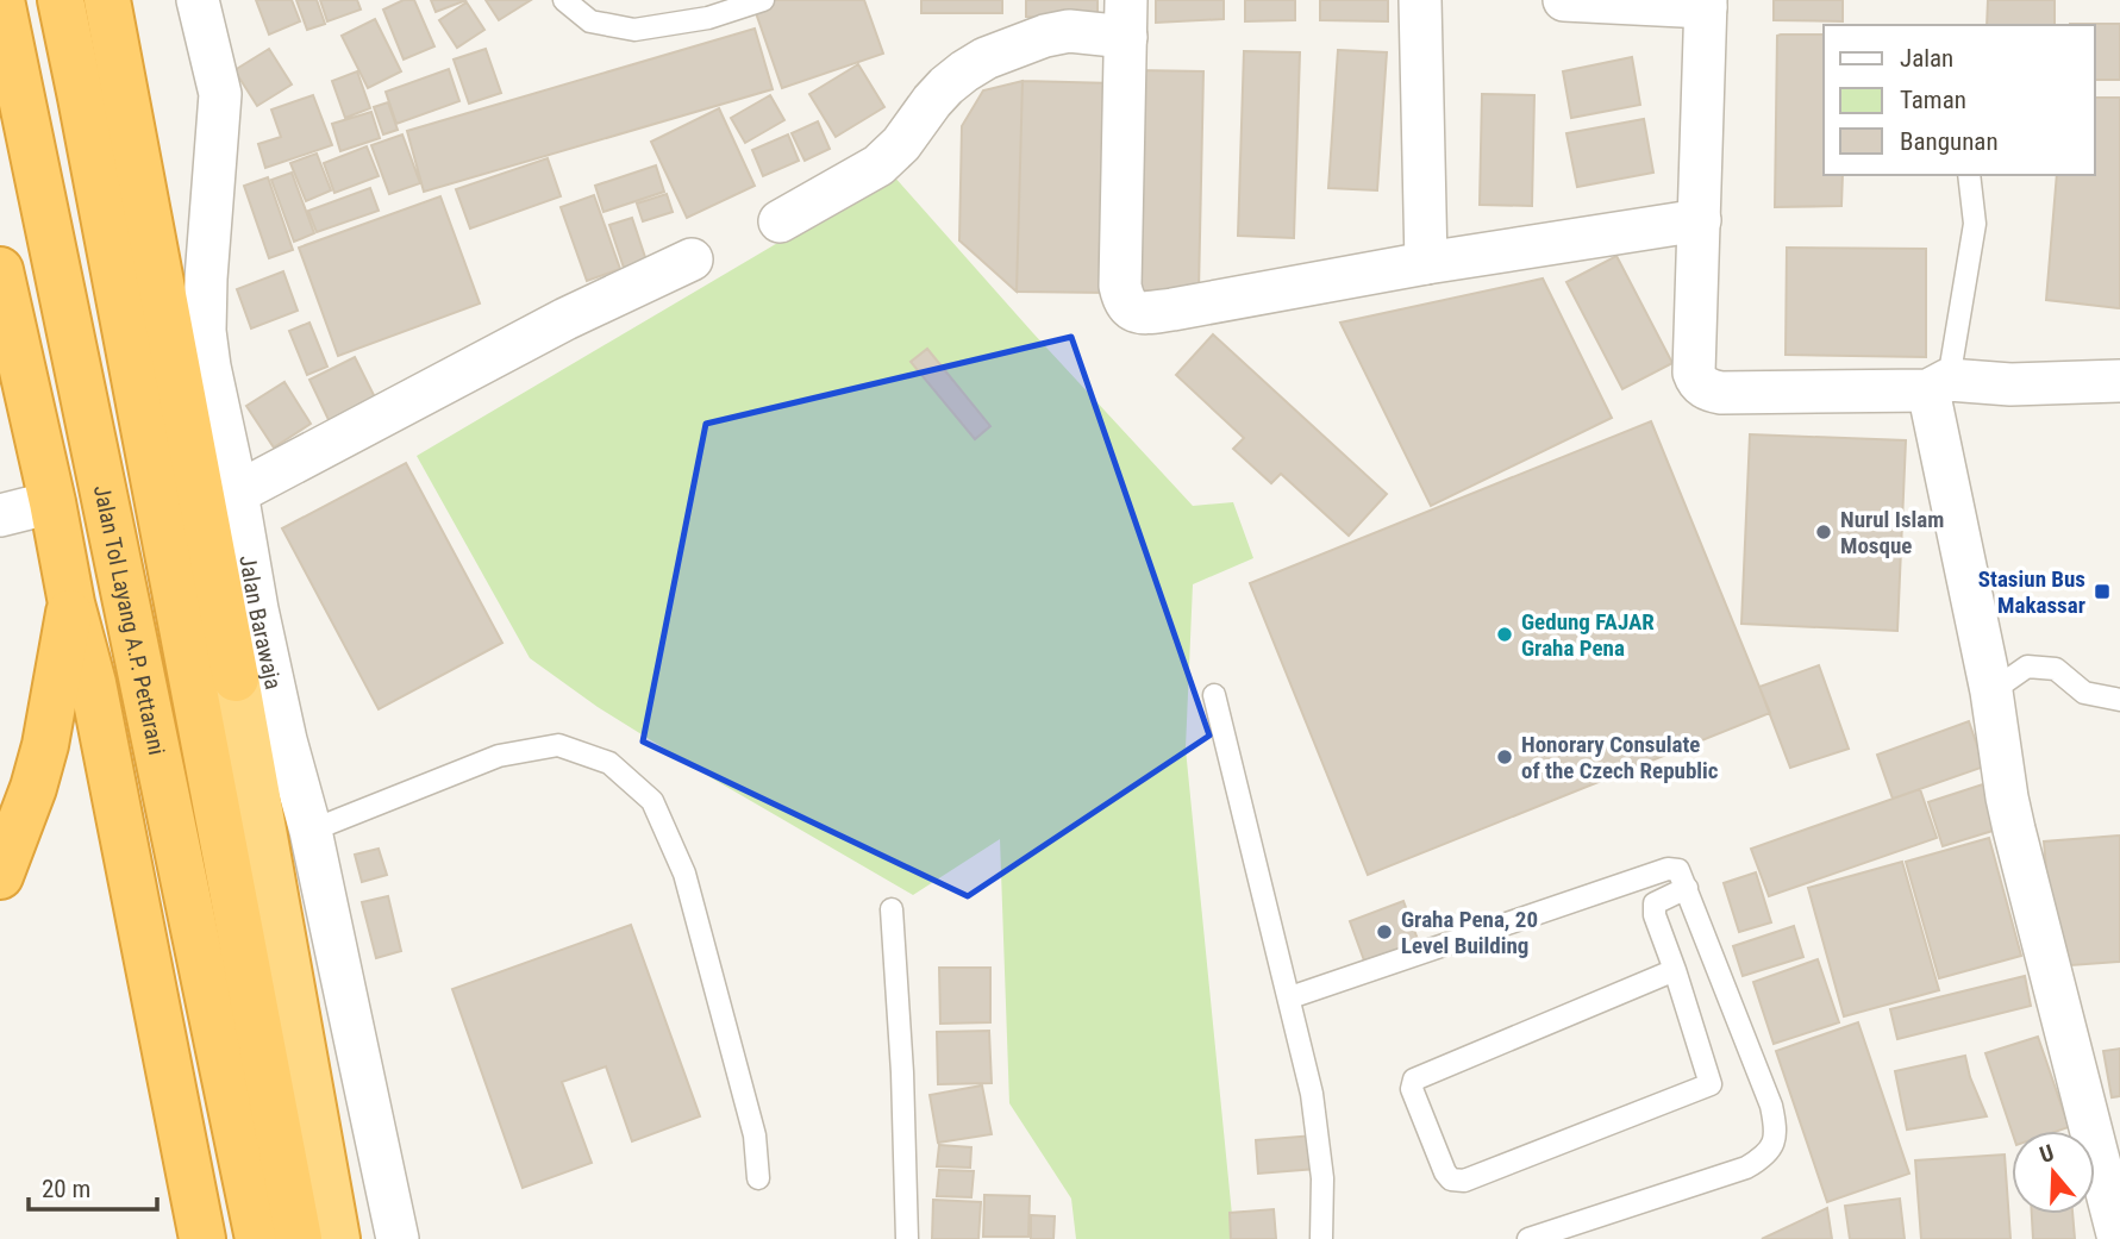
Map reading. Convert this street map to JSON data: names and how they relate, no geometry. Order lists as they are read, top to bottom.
{
  "streets": {
    "highway": ["Jalan Tol Layang A.P. Pettarani"],
    "street": ["Jalan Barawaja"]
  },
  "places": {
    "other": [
      "Nurul Islam Mosque",
      "Gedung FAJAR Graha Pena",
      "Honorary Consulate of the Czech Republic",
      "Graha Pena, 20 Level Building"
    ],
    "transit": ["Stasiun Bus Makassar"]
  },
  "legend": ["Jalan", "Taman", "Bangunan"],
  "scale_bar": "20 m",
  "north": "top"
}
